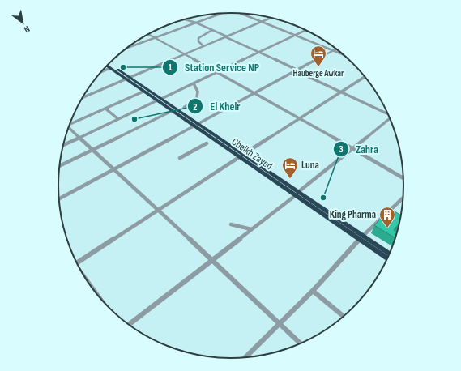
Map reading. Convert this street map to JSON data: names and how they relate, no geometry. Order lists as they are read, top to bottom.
{
  "streets": {
    "highway": ["Cheikh Zayed"]
  },
  "places": {
    "other": ["Station Service NP", "El Kheir", "Zahra"],
    "hotel": ["Hauberge Awkar", "Luna"],
    "building": ["King Pharma"]
  },
  "north": "bottom right"
}
